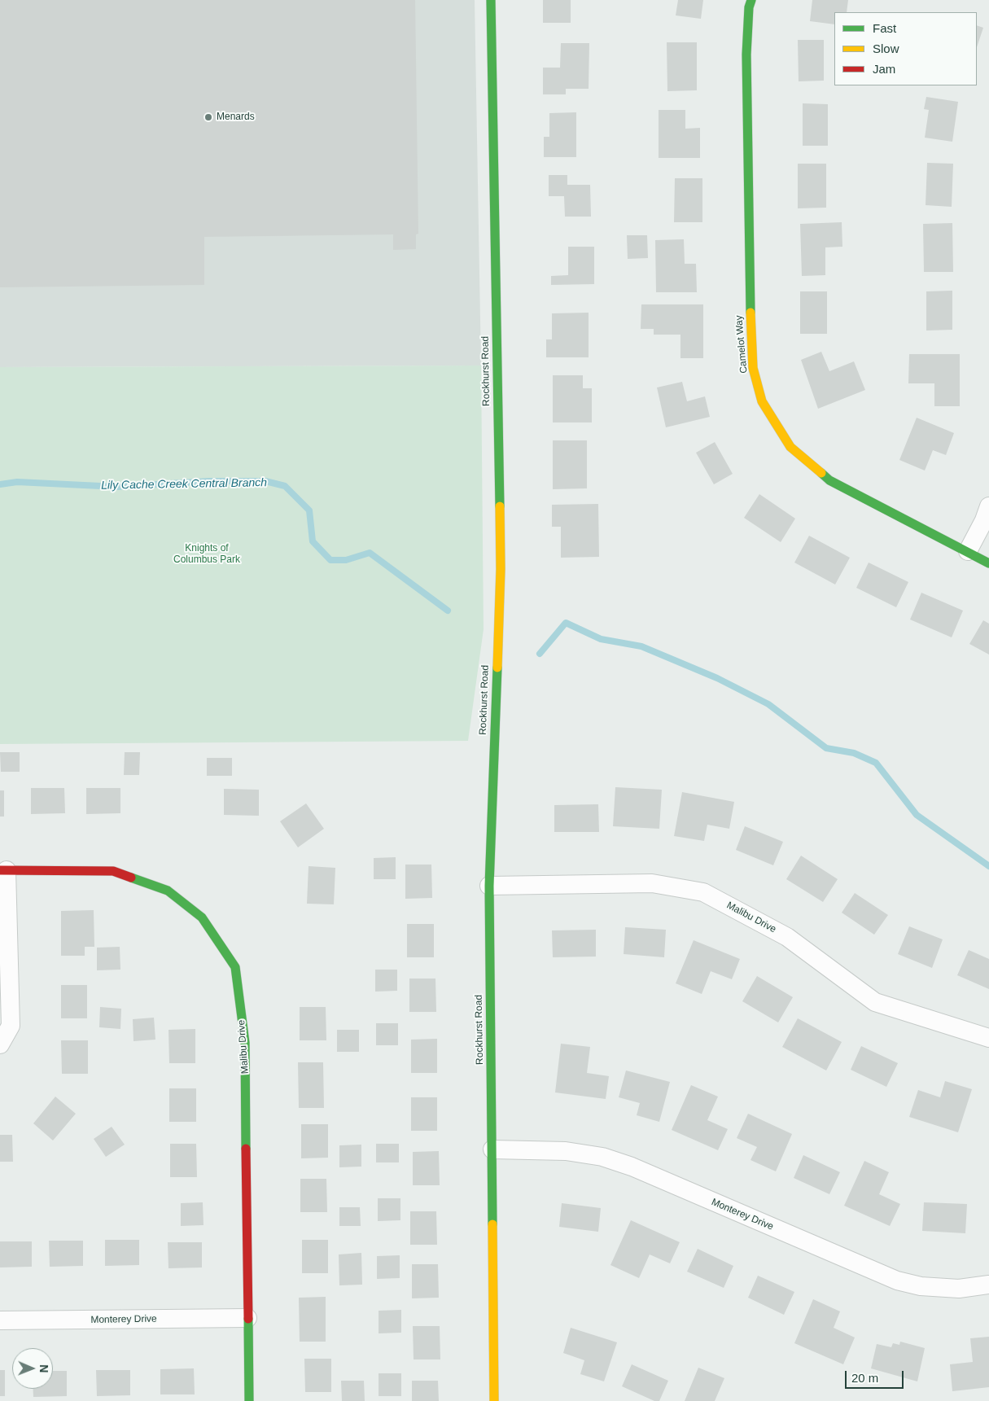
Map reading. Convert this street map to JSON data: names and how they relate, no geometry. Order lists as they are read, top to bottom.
{
  "streets": {
    "street": [
      "Camelot Way",
      "Rockhurst Road",
      "Malibu Drive",
      "Monterey Drive"
    ]
  },
  "crossings": [
    ["Rockhurst Road", "Malibu Drive"],
    ["Rockhurst Road", "Monterey Drive"],
    ["Malibu Drive", "Monterey Drive"]
  ],
  "water": ["Lily Cache Creek Central Branch"],
  "parks": ["Knights of Columbus Park"],
  "places": ["Menards"],
  "legend": ["Fast", "Slow", "Jam"],
  "scale_bar": "20 m",
  "north": "right"
}
